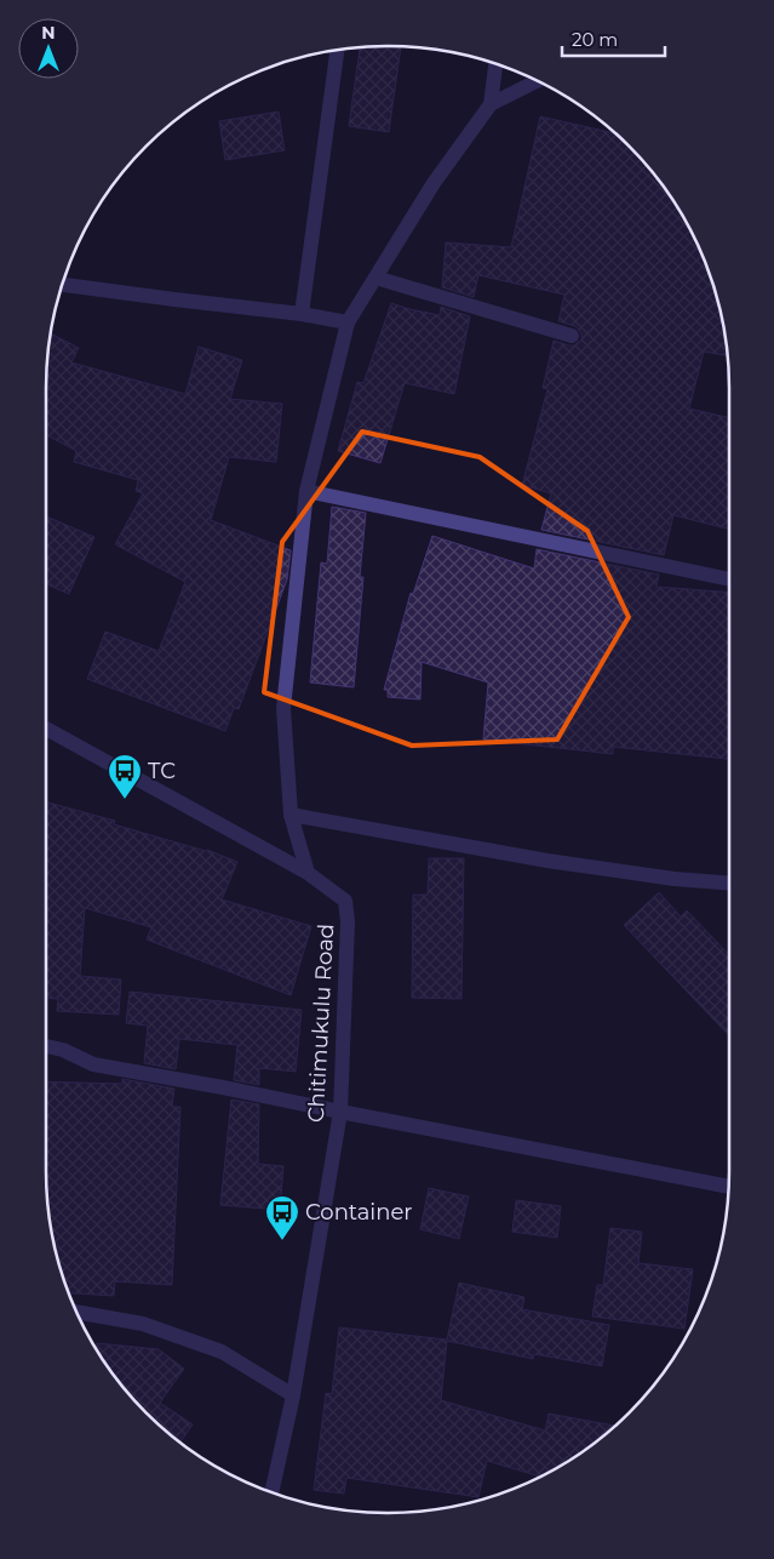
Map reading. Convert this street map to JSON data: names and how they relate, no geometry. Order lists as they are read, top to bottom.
{
  "streets": {
    "street": ["Chitimukulu Road"]
  },
  "places": {
    "bus stop": ["TC", "Container"]
  },
  "scale_bar": "20 m",
  "north": "top"
}
